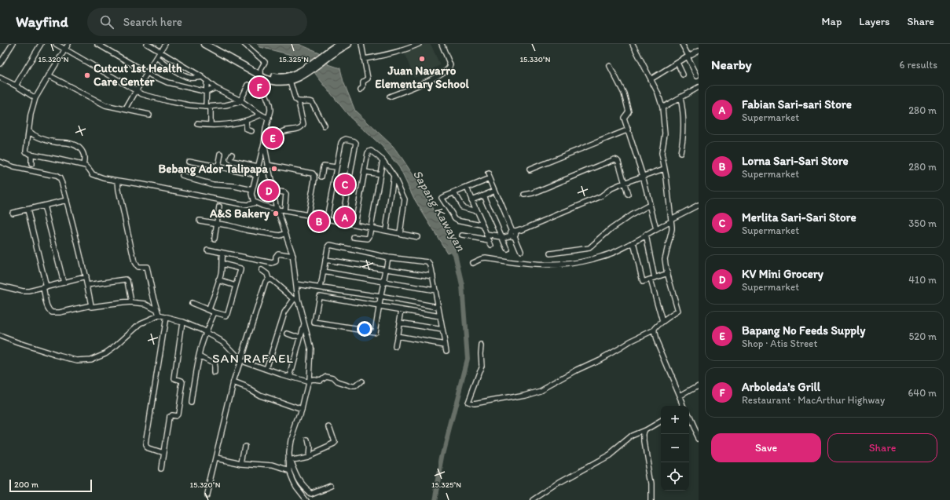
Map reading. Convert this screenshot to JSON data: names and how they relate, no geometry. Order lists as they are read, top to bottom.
{
  "districts": ["SAN RAFAEL"],
  "water": ["Sapang Kawayan"],
  "places": [
    "Juan Navarro Elementary School",
    "Cutcut 1st Health Care Center",
    "Bebang Ador Talipapa",
    "A&S Bakery"
  ],
  "scale_bar": "200 m",
  "page": {
    "header": "Wayfind",
    "search": "Search here",
    "nav": ["Map", "Layers", "Share"],
    "heading": ["Nearby", "6 results"],
    "pins": [
      "F",
      "E",
      "C",
      "D",
      "A",
      "B"
    ],
    "list": [
      {
        "mark": "A",
        "name": "Fabian Sari-sari Store",
        "note": "Supermarket",
        "value": "280 m"
      },
      {
        "mark": "B",
        "name": "Lorna Sari-Sari Store",
        "note": "Supermarket",
        "value": "280 m"
      },
      {
        "mark": "C",
        "name": "Merlita Sari-Sari Store",
        "note": "Supermarket",
        "value": "350 m"
      },
      {
        "mark": "D",
        "name": "KV Mini Grocery",
        "note": "Supermarket",
        "value": "410 m"
      },
      {
        "mark": "E",
        "name": "Bapang No Feeds Supply",
        "note": "Shop · Atis Street",
        "value": "520 m"
      },
      {
        "mark": "F",
        "name": "Arboleda's Grill",
        "note": "Restaurant · MacArthur Highway",
        "value": "640 m"
      }
    ],
    "map_buttons": ["+", "−"],
    "buttons": ["Save", "Share"],
    "scale": "200 m"
  },
  "coordinates": ["15.320°N", "15.325°N", "15.330°N"]
}
